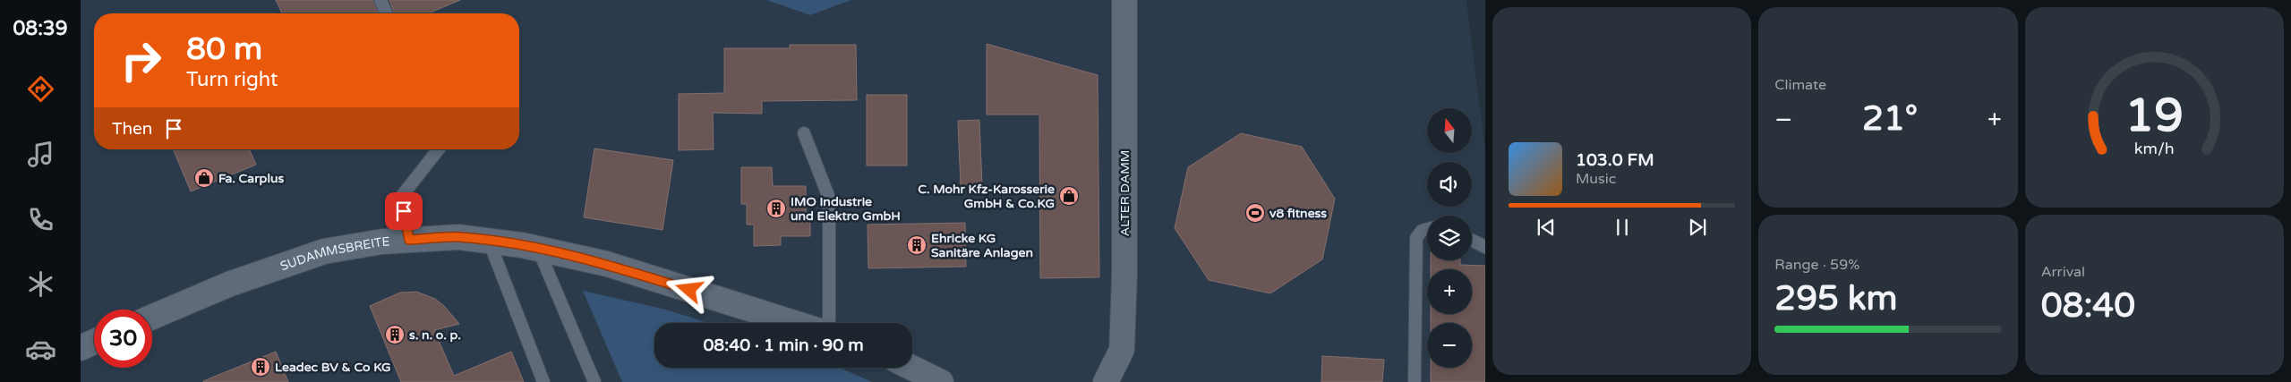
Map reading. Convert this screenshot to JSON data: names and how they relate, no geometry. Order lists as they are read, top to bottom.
{
  "streets": {
    "street": ["ALTER DAMM", "SUDAMMSBREITE"]
  },
  "places": {
    "shop": ["Fa. Carplus", "C. Mohr Kfz-Karosserie GmbH & Co.KG"],
    "building": [
      "IMO Industrie und Elektro GmbH",
      "Ehricke KG Sanitäre Anlagen",
      "s. n. o. p.",
      "Leadec BV & Co KG"
    ],
    "sports": ["v8 fitness"]
  },
  "north": "top",
  "page": {
    "tabs": "08:39",
    "tile": [
      "Climate",
      ["Range · 59%", "295 km"],
      ["Arrival", "08:40"]
    ],
    "turn": ["80 m", "Turn right"],
    "heat": ["−", "21°", "+"],
    "then": "Then",
    "map_buttons": ["+", "−"],
    "song": ["103.0 FM", "Music"],
    "limit": "30",
    "trip": "08:40 · 1 min · 90 m",
    "gauge": ["19", "km/h"]
  }
}
